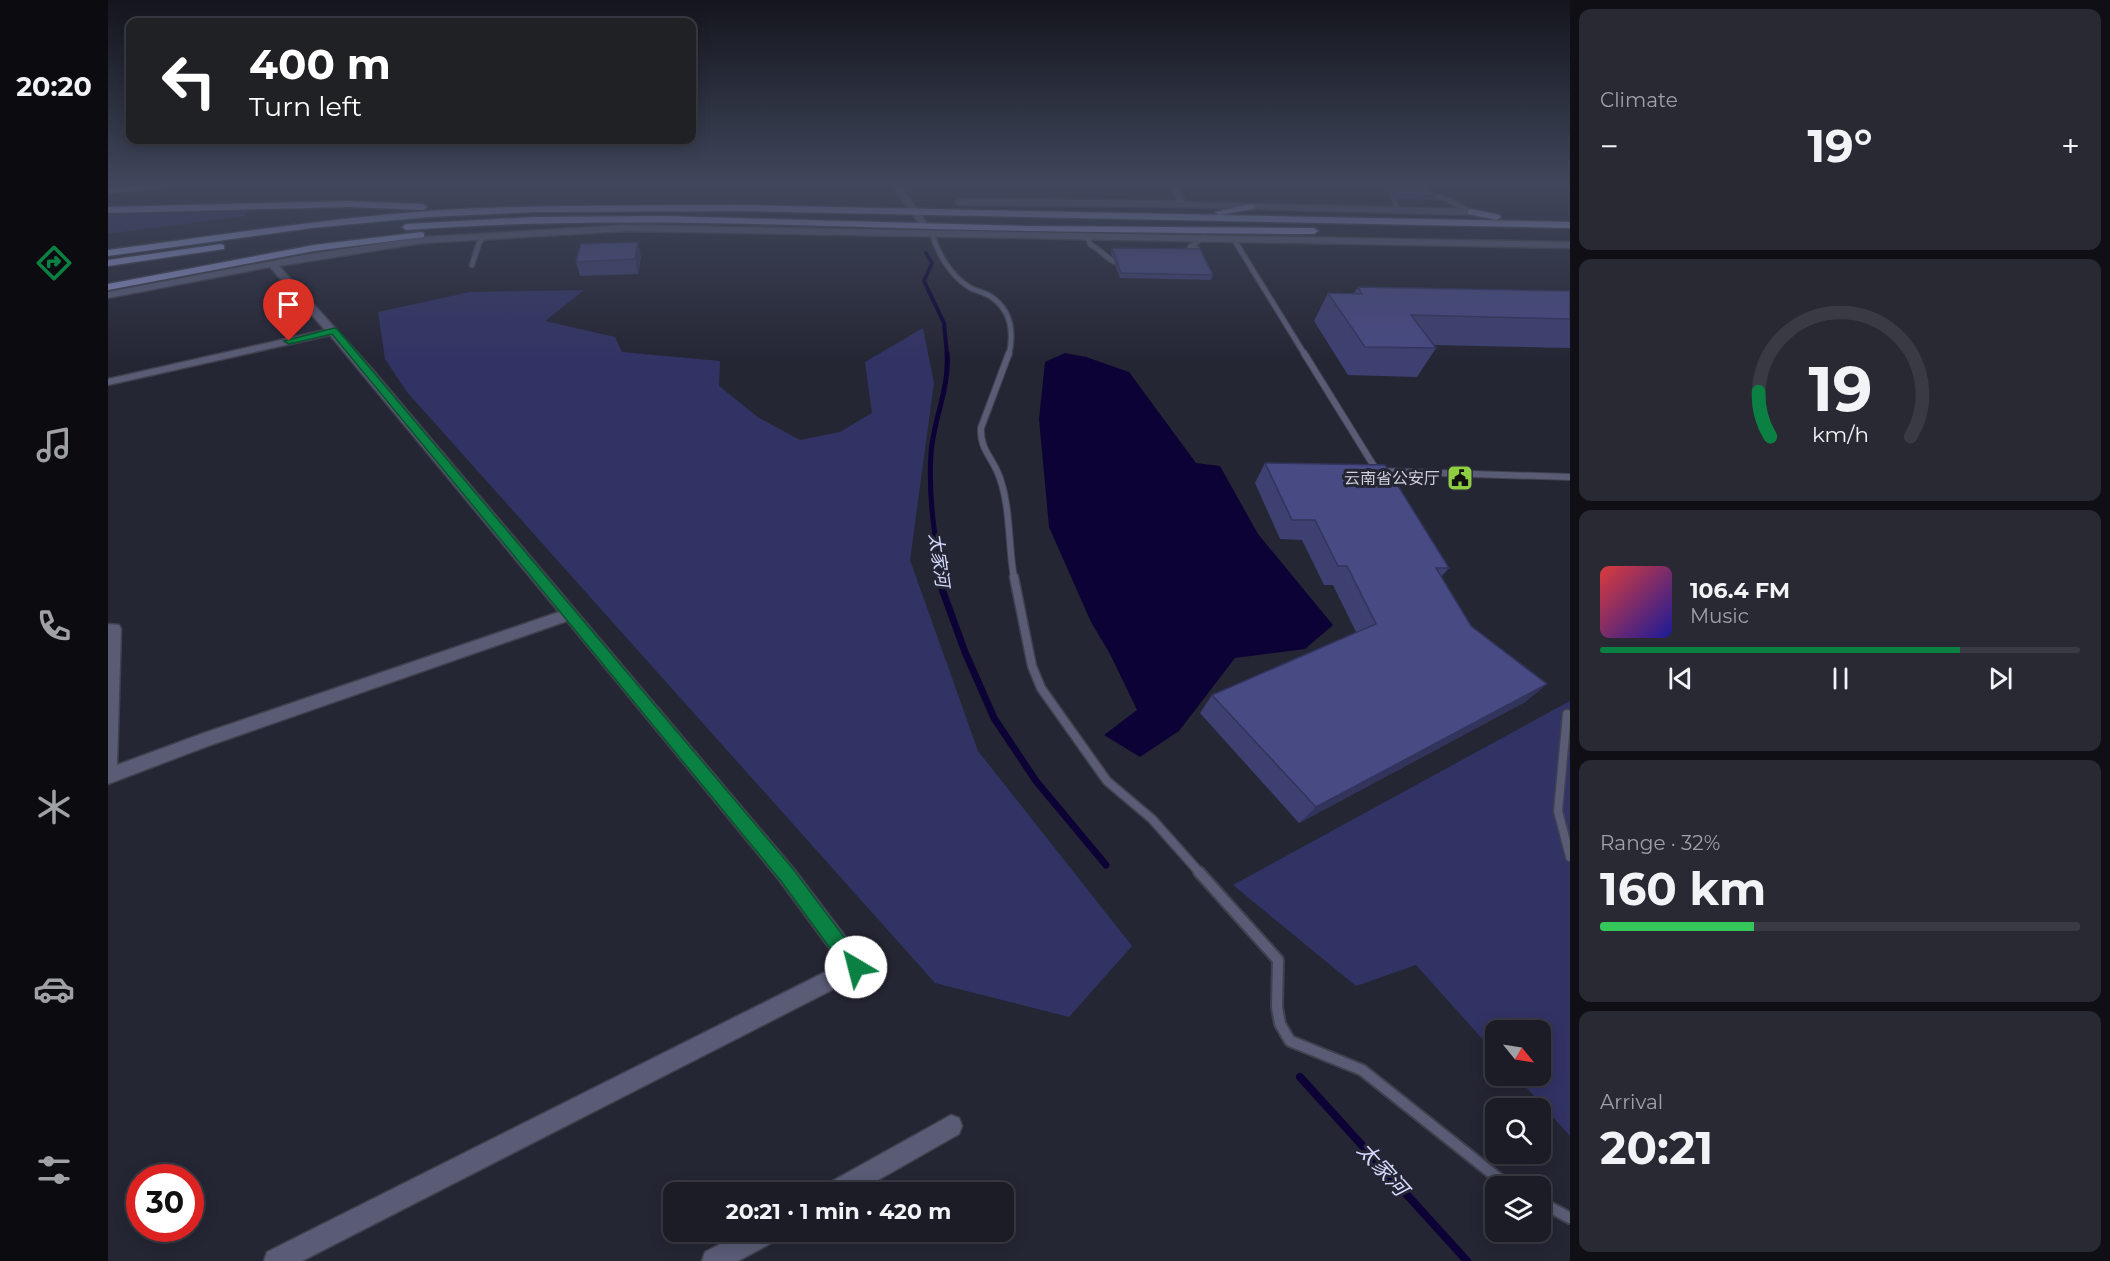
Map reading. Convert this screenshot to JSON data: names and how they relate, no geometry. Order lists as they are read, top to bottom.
{
  "water": ["太家河"],
  "places": {
    "public building": ["云南省公安厅"]
  },
  "north": "bottom right",
  "page": {
    "tabs": "20:20",
    "tile": [
      "Climate",
      ["Range · 32%", "160 km"],
      ["Arrival", "20:21"]
    ],
    "turn": ["400 m", "Turn left"],
    "heat": ["−", "19°", "+"],
    "song": ["106.4 FM", "Music"],
    "limit": "30",
    "trip": "20:21 · 1 min · 420 m",
    "gauge": ["19", "km/h"]
  }
}
